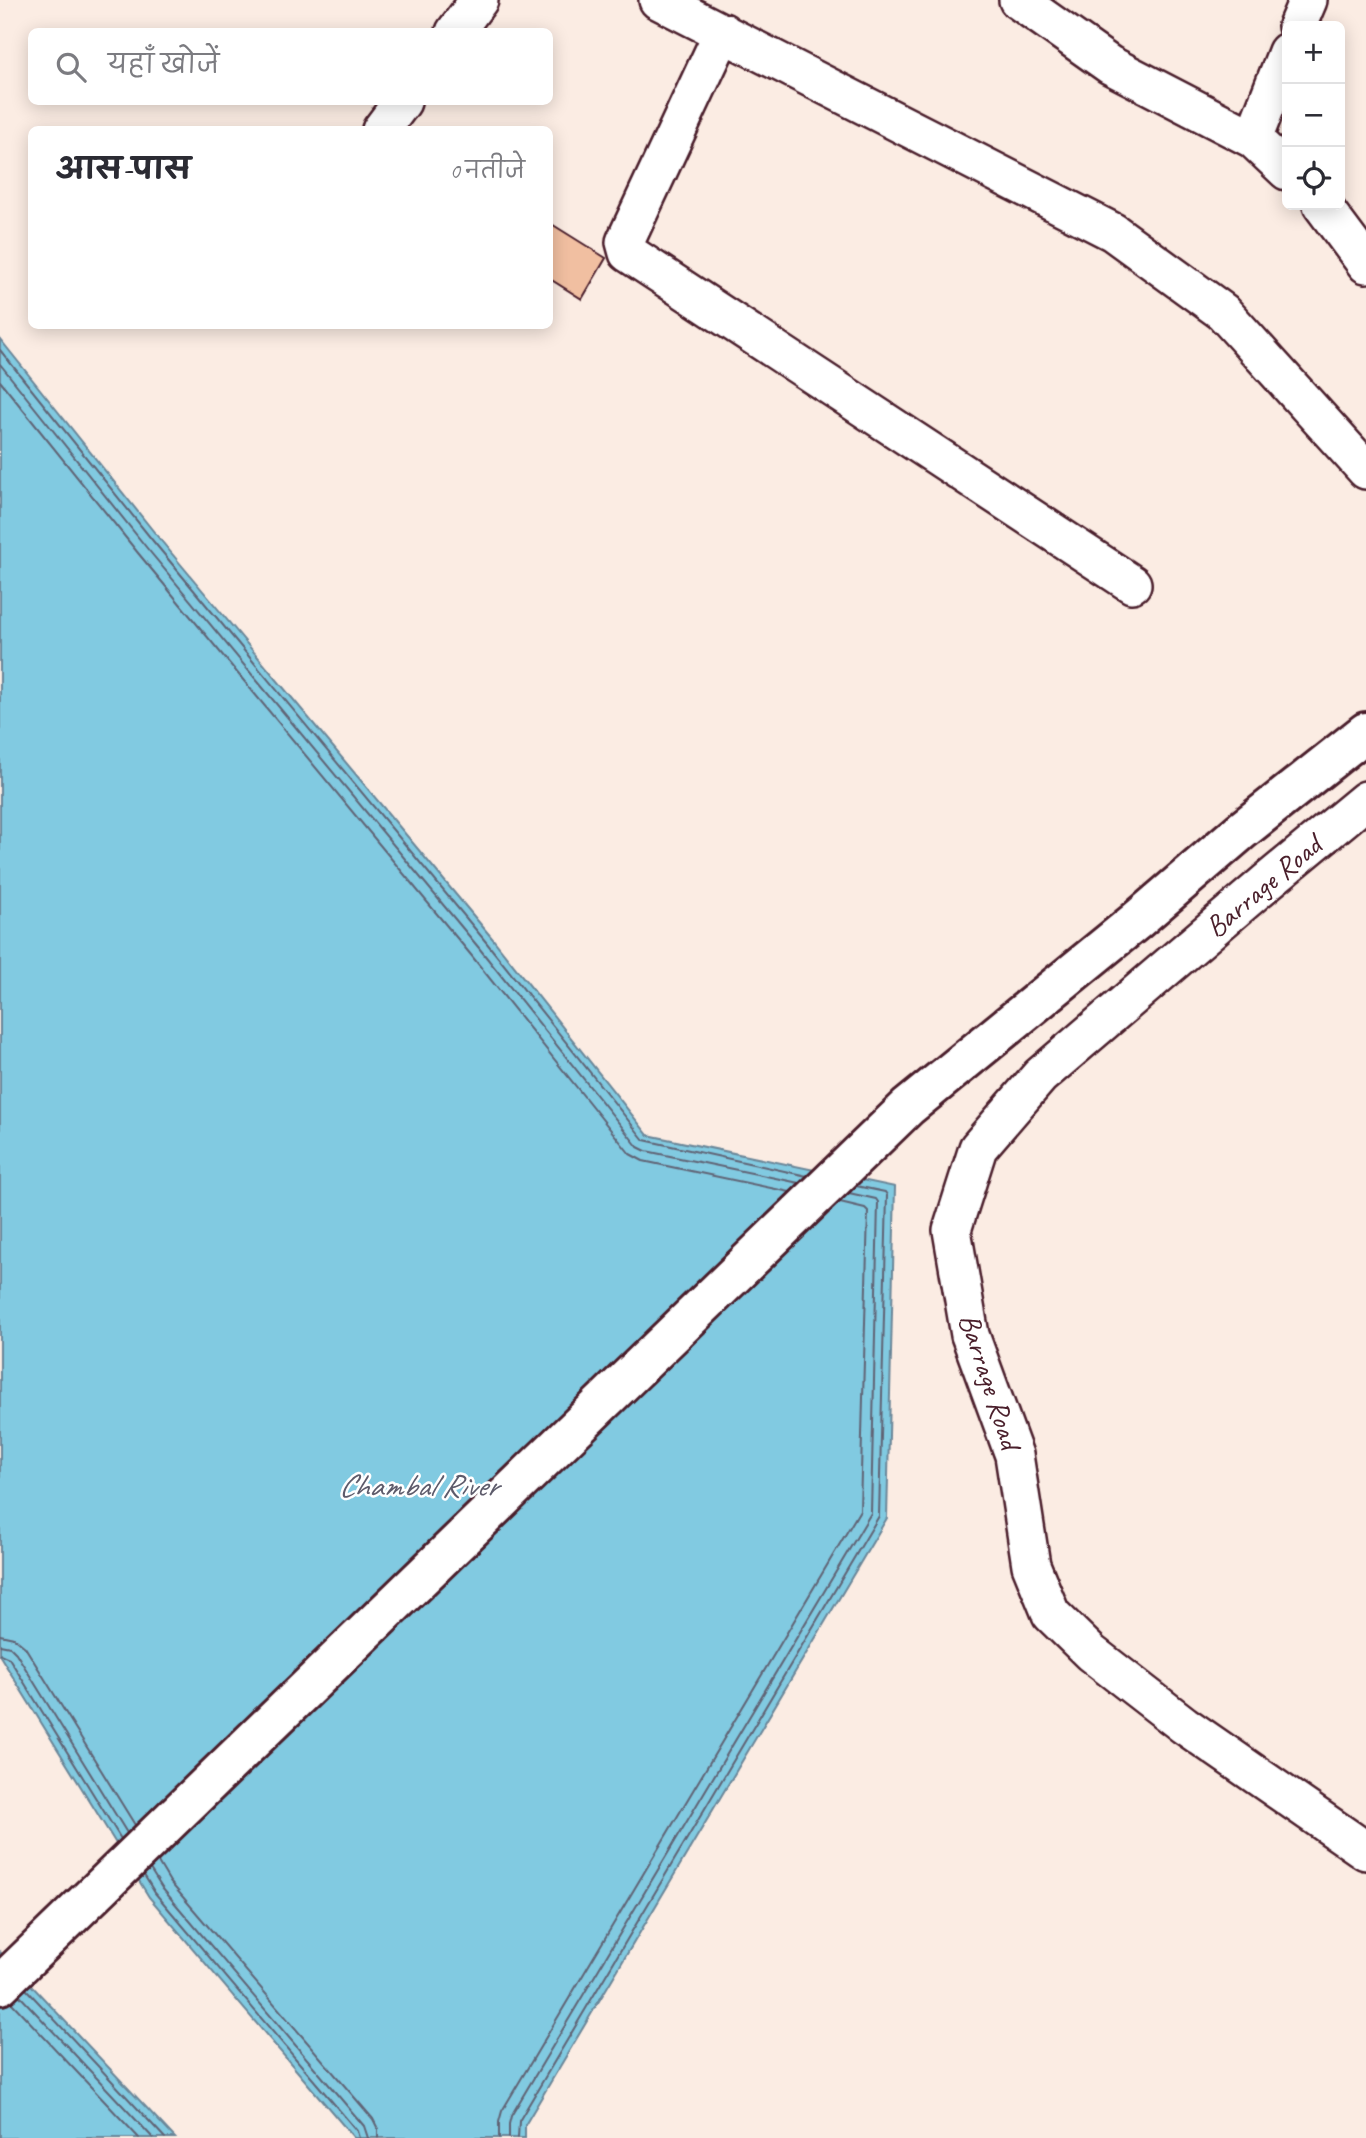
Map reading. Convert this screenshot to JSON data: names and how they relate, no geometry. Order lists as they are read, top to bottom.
{
  "streets": {
    "street": ["Barrage Road"]
  },
  "water": ["Chambal River"],
  "page": {
    "map_buttons": ["+", "−"],
    "search": "यहाँ खोजें",
    "heading": ["आस-पास", "0 नतीजे"]
  }
}
